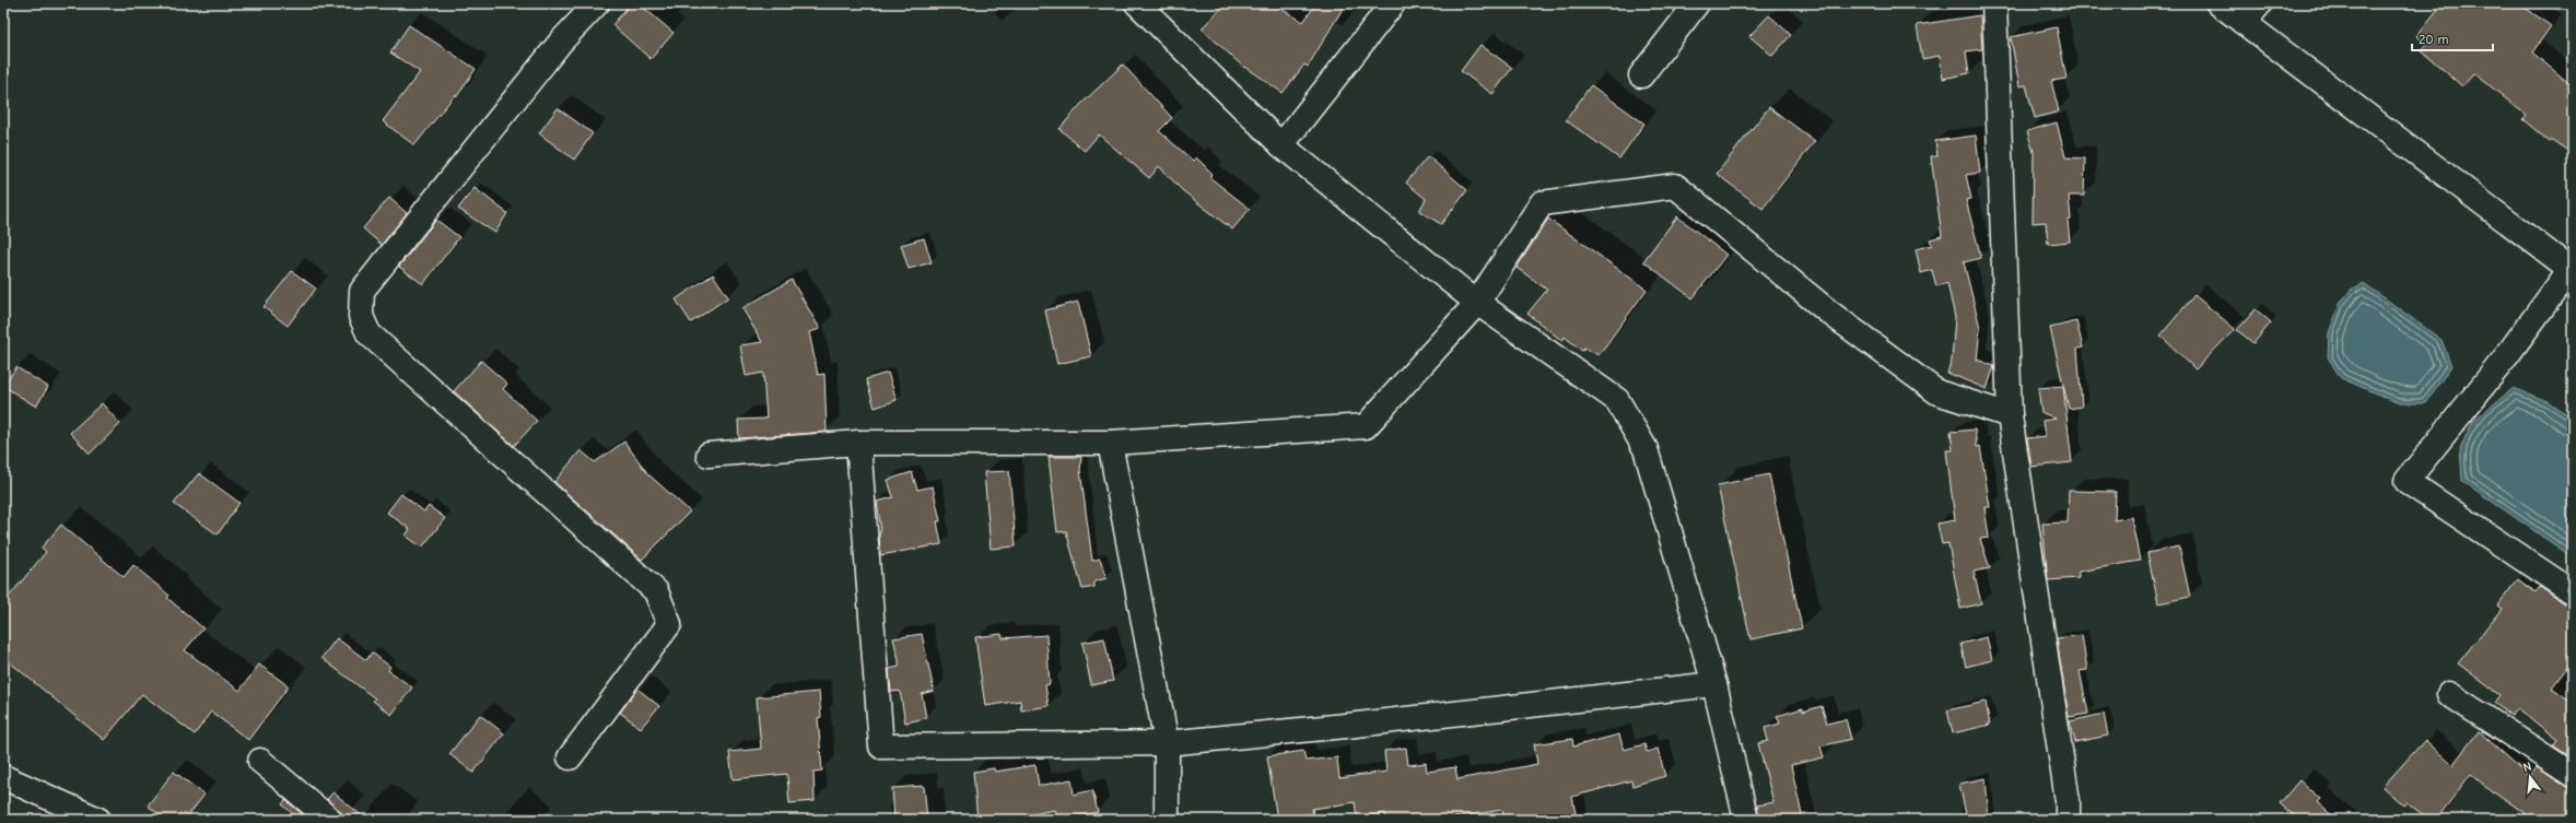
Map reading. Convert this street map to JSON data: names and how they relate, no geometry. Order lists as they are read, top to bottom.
{
  "scale_bar": "20 m",
  "north": "top"
}
